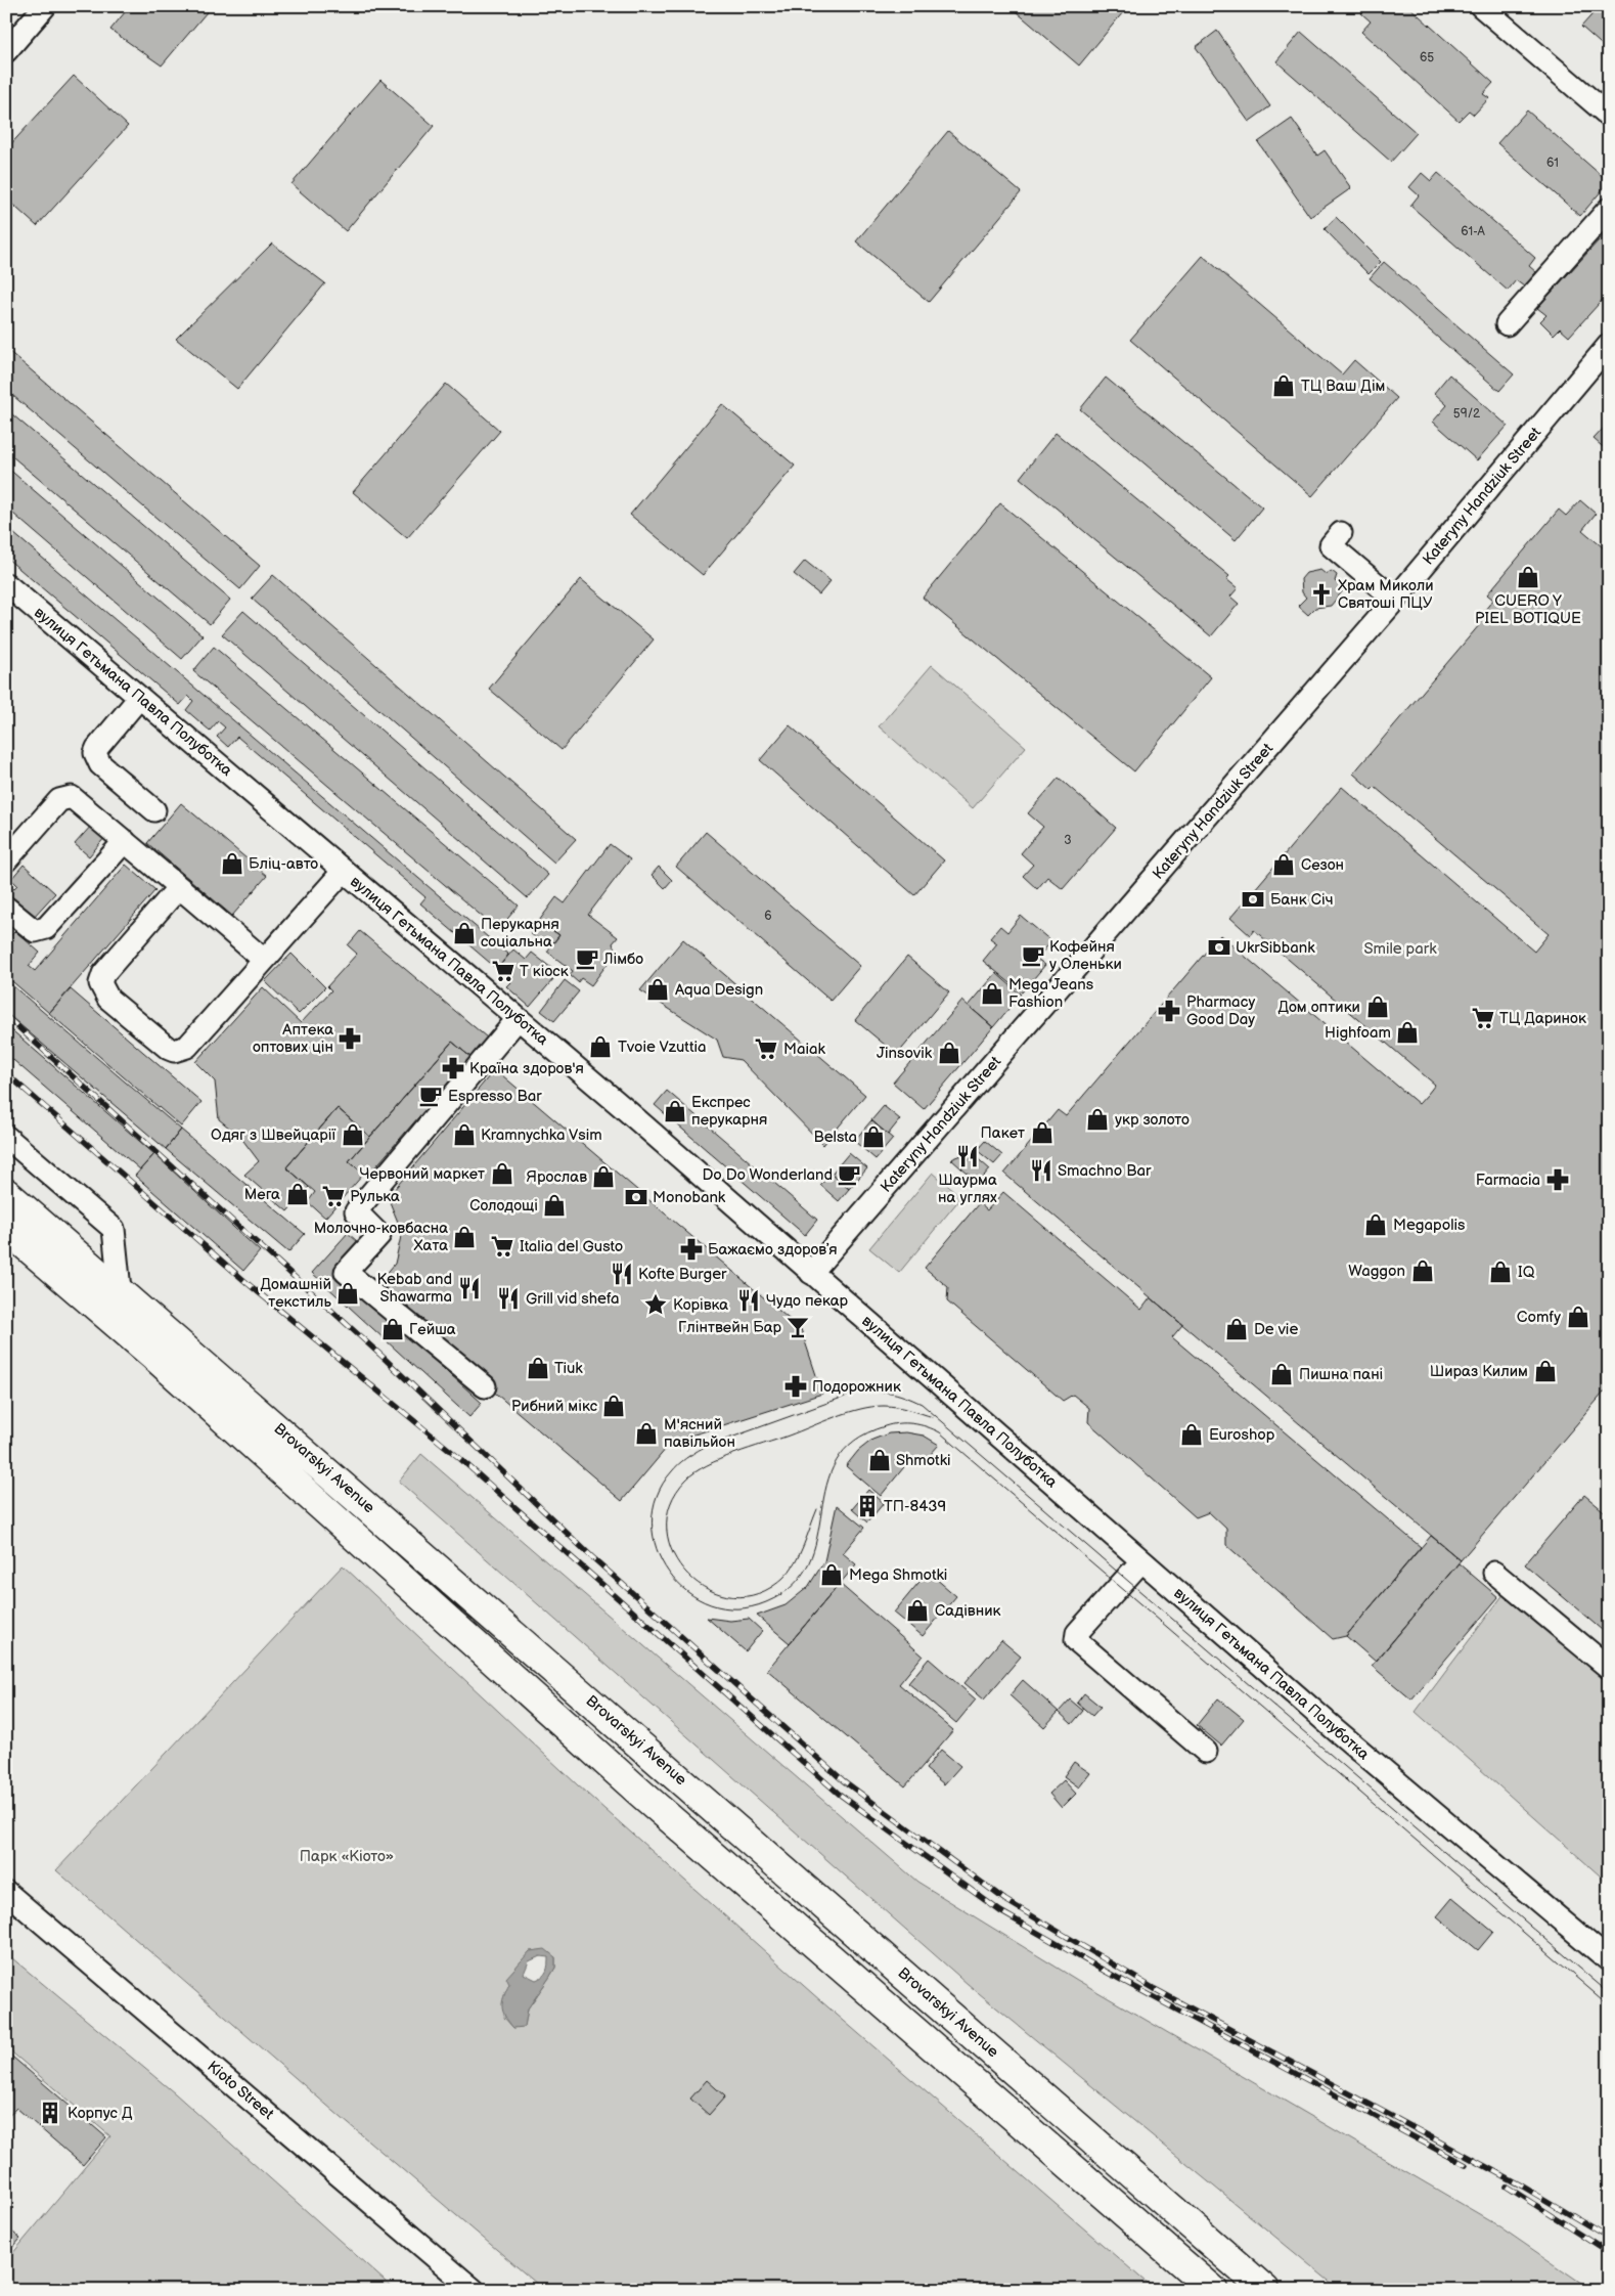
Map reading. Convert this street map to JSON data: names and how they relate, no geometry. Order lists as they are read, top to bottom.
{
  "streets": {
    "highway": ["Brovarskyi Avenue"],
    "street": ["Kateryny Handziuk Street", "вулиця Гетьмана Павла Полуботка", "Kioto Street"]
  },
  "crossings": [
    ["Kateryny Handziuk Street", "вулиця Гетьмана Павла Полуботка"]
  ],
  "parks": ["Smile park", "Парк «Кіото»"],
  "places": {
    "shop": [
      "ТЦ Ваш Дім",
      "CUERO Y PIEL BOTIQUE",
      "Бліц-авто",
      "Сезон",
      "Перукарня соціальна",
      "Aqua Design",
      "Mega Jeans Fashion",
      "Дом оптики",
      "Highfoam",
      "Tvoie Vzuttia",
      "Jinsovik",
      "Експрес перукарня",
      "укр золото",
      "Пакет",
      "Одяг з Швейцарії",
      "Kramnychka Vsim",
      "Belsta",
      "Червоний маркет",
      "Ярослав",
      "Мега",
      "Солодощі",
      "Megapolis",
      "Молочно-ковбасна Хата",
      "Waggon",
      "IQ",
      "Домашній текстиль",
      "Comfy",
      "Гейша",
      "De vie",
      "Tiuk",
      "Шираз Килим",
      "Пишна пані",
      "Рибний мікс",
      "М'ясний павільйон",
      "Euroshop",
      "Shmotki",
      "Mega Shmotki",
      "Садівник"
    ],
    "church": ["Храм Миколи Святоші ПЦУ"],
    "bank": ["Банк Січ", "UkrSibbank", "Monobank"],
    "cafe": [
      "Кофейня у Оленьки",
      "Лімбо",
      "Espresso Bar",
      "Do Do Wonderland"
    ],
    "supermarket": [
      "Т кіоск",
      "ТЦ Даринок",
      "Maiak",
      "Рулька",
      "Italia del Gusto"
    ],
    "pharmacy": [
      "Pharmacy Good Day",
      "Аптека оптових цін",
      "Країна здоров'я",
      "Farmacia",
      "Бажаємо здоровʼя",
      "Подорожник"
    ],
    "restaurant": [
      "Шаурма на углях",
      "Smachno Bar",
      "Kofte Burger",
      "Kebab and Shawarma",
      "Grill vid shefa",
      "Чудо пекар"
    ],
    "place": ["Корівка"],
    "bar": ["Глінтвейн Бар"],
    "building": ["ТП-8439", "Корпус Д"]
  },
  "house_numbers": [
    "65",
    "61",
    "61-А",
    "59/2",
    "3",
    "6"
  ]
}
